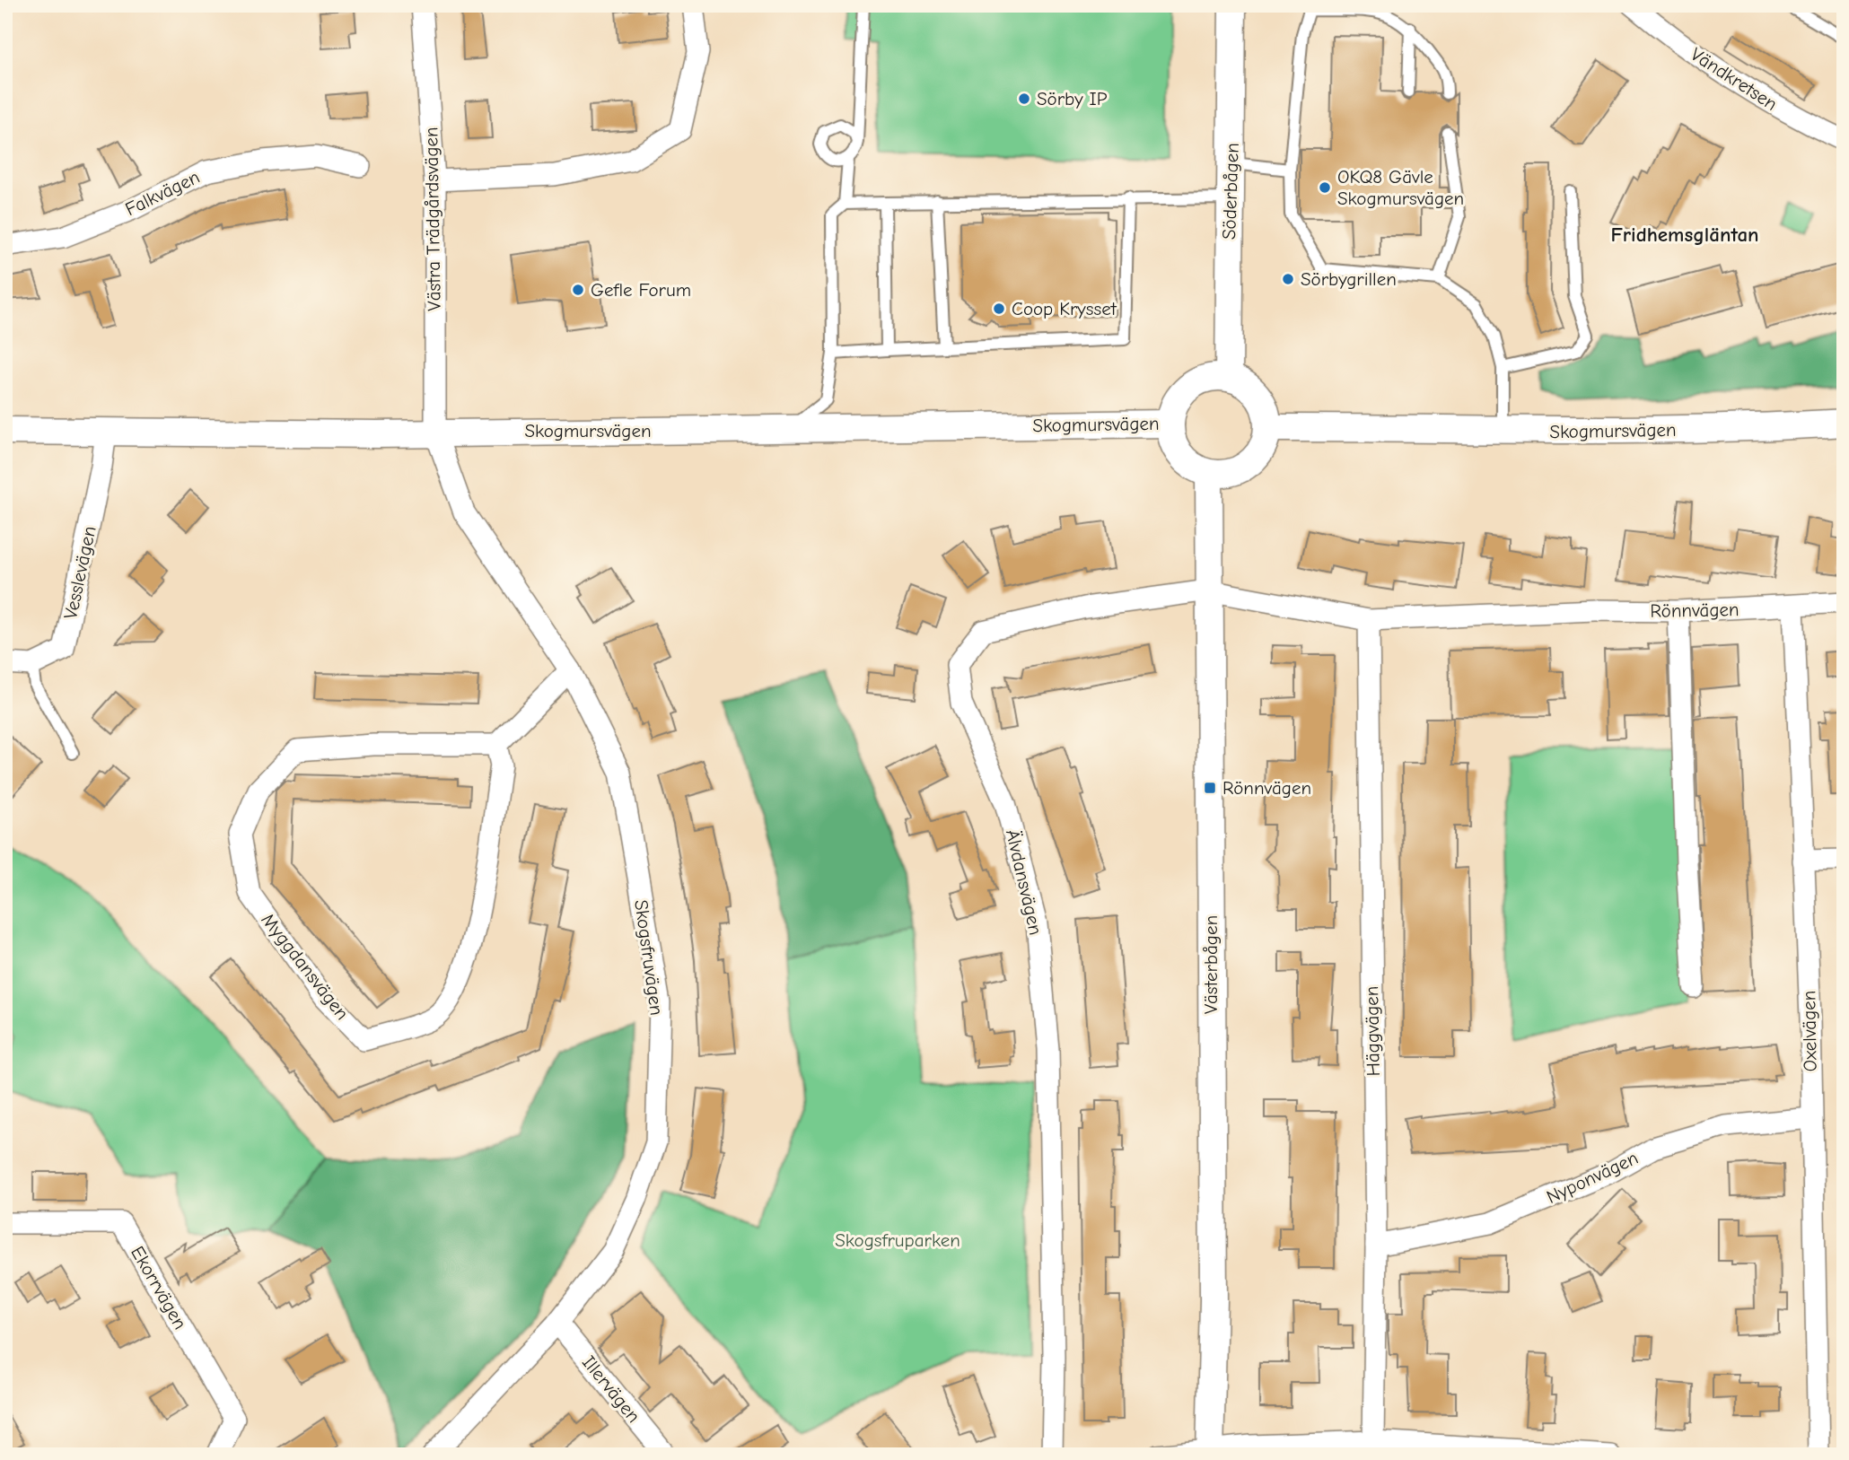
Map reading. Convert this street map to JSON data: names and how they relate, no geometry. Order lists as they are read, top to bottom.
{
  "streets": {
    "street": [
      "Vändkretsen",
      "Söderbågen",
      "Falkvägen",
      "Västra Trädgårdsvägen",
      "Skogmursvägen",
      "Vesslevägen",
      "Rönnvägen",
      "Älvdansvägen",
      "Skogsfruvägen",
      "Västerbågen",
      "Myggdansvägen",
      "Häggvägen",
      "Oxelvägen",
      "Nyponvägen",
      "Ekorrvägen",
      "Illervägen"
    ]
  },
  "crossings": [
    ["Söderbågen", "Skogmursvägen"],
    ["Söderbågen", "Västerbågen"],
    ["Västra Trädgårdsvägen", "Skogmursvägen"],
    ["Västra Trädgårdsvägen", "Skogsfruvägen"],
    ["Skogmursvägen", "Vesslevägen"],
    ["Skogmursvägen", "Skogsfruvägen"],
    ["Skogmursvägen", "Västerbågen"],
    ["Rönnvägen", "Älvdansvägen"],
    ["Rönnvägen", "Västerbågen"],
    ["Rönnvägen", "Häggvägen"],
    ["Rönnvägen", "Oxelvägen"],
    ["Älvdansvägen", "Västerbågen"],
    ["Skogsfruvägen", "Illervägen"],
    ["Häggvägen", "Nyponvägen"],
    ["Oxelvägen", "Nyponvägen"]
  ],
  "districts": ["Fridhemsgläntan"],
  "parks": ["Skogsfruparken"],
  "places": {
    "other": [
      "Sörby IP",
      "OKQ8 Gävle Skogmursvägen",
      "Sörbygrillen",
      "Gefle Forum",
      "Coop Krysset"
    ],
    "transit": ["Rönnvägen"]
  }
}
